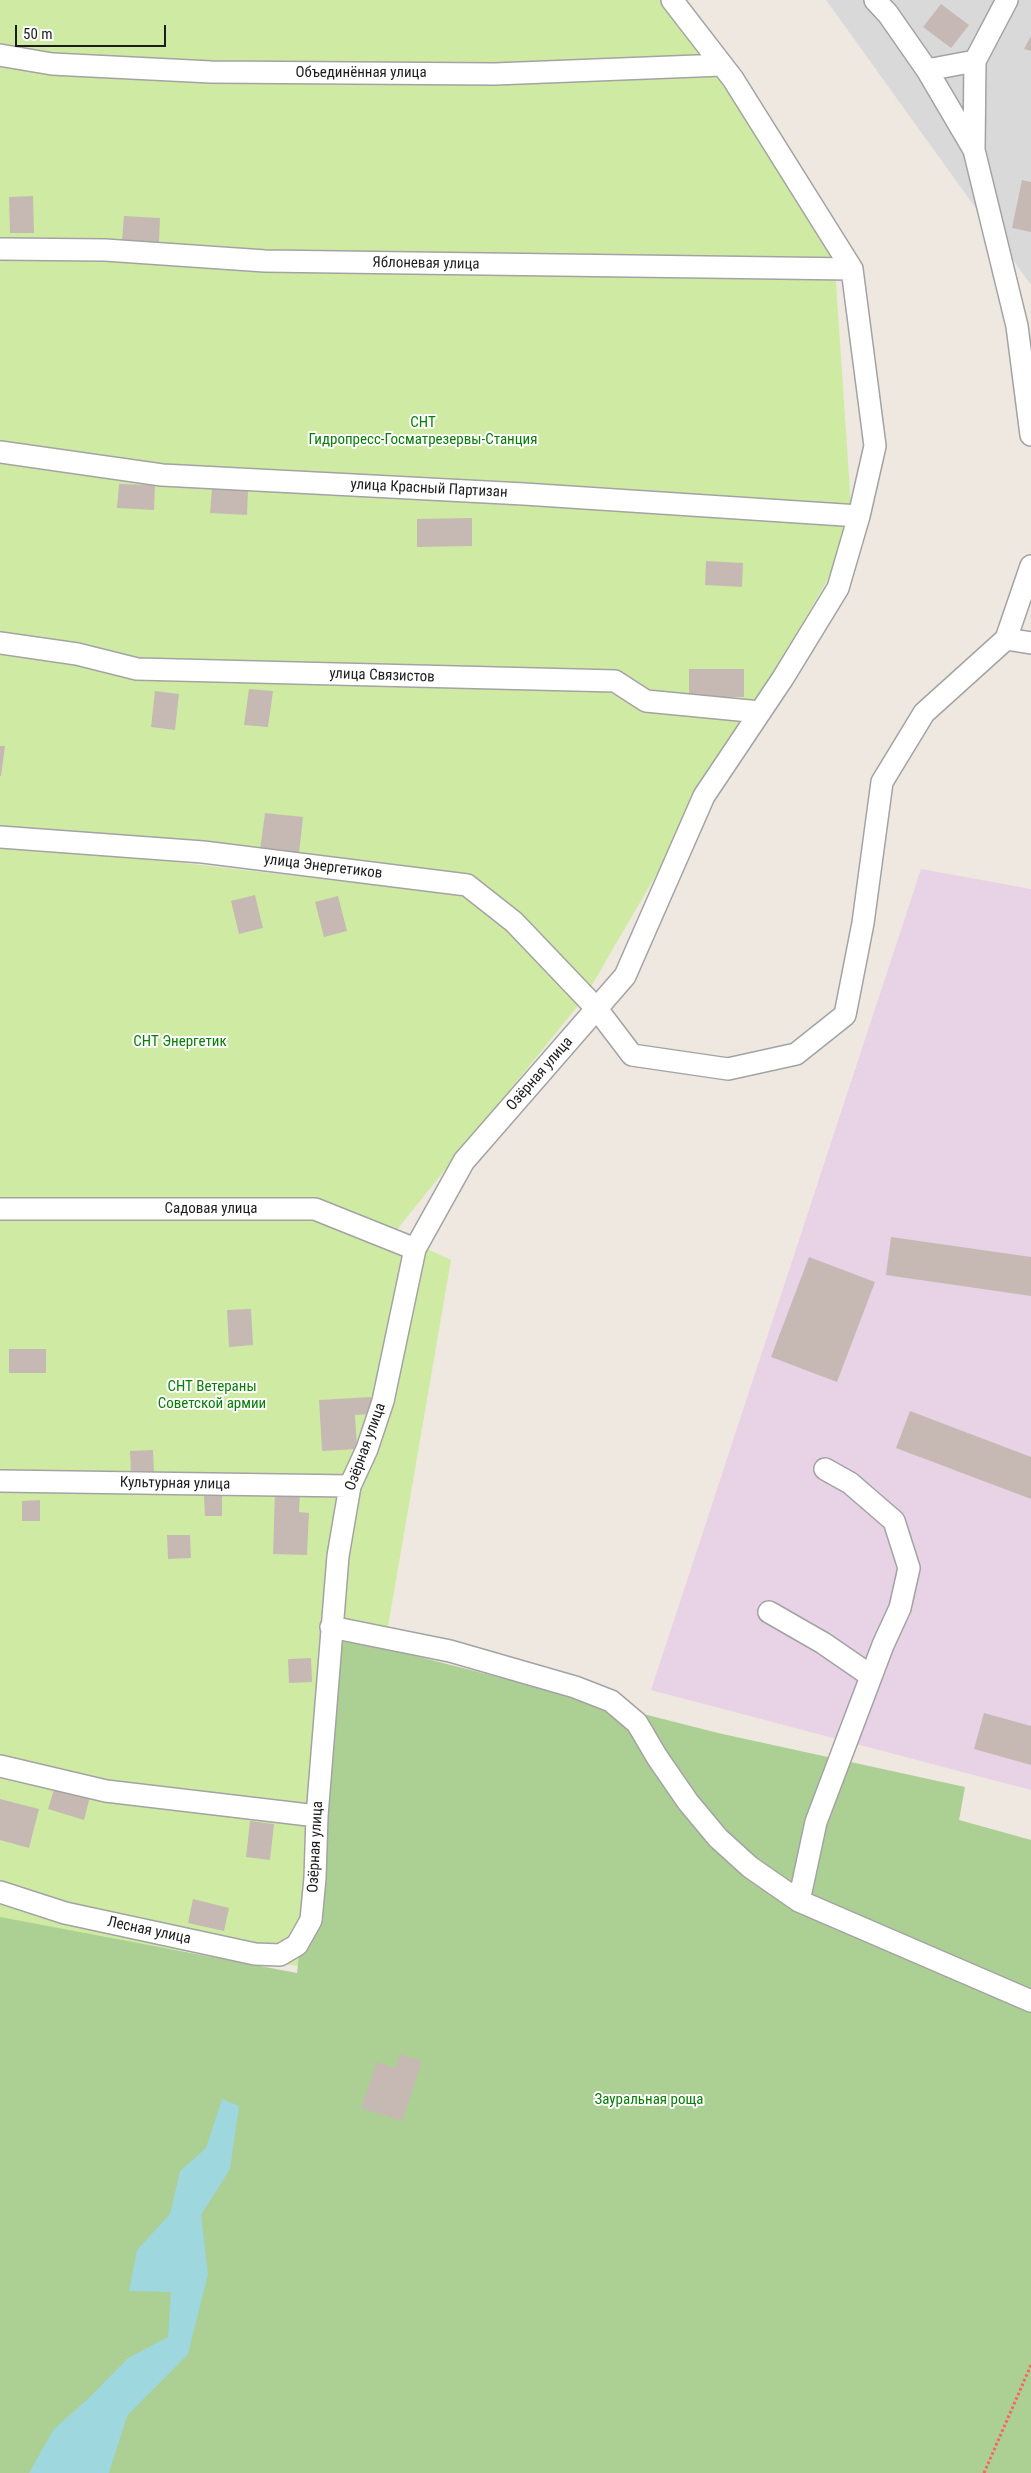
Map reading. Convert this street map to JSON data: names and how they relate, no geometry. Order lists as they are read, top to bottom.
{
  "streets": {
    "street": [
      "Объединённая улица",
      "Яблоневая улица",
      "улица Красный Партизан",
      "улица Связистов",
      "улица Энергетиков",
      "Озёрная улица",
      "Садовая улица",
      "Культурная улица",
      "Лесная улица"
    ]
  },
  "crossings": [
    ["Яблоневая улица", "Озёрная улица"],
    ["улица Красный Партизан", "Озёрная улица"],
    ["улица Связистов", "Озёрная улица"],
    ["улица Энергетиков", "Озёрная улица"],
    ["Озёрная улица", "Садовая улица"],
    ["Озёрная улица", "Культурная улица"],
    ["Озёрная улица", "Лесная улица"]
  ],
  "parks": [
    "СНТ Гидропресс-Госматрезервы-Станция",
    "СНТ Энергетик",
    "СНТ Ветераны Советской армии",
    "Зауральная роща"
  ],
  "scale_bar": "50 m"
}
